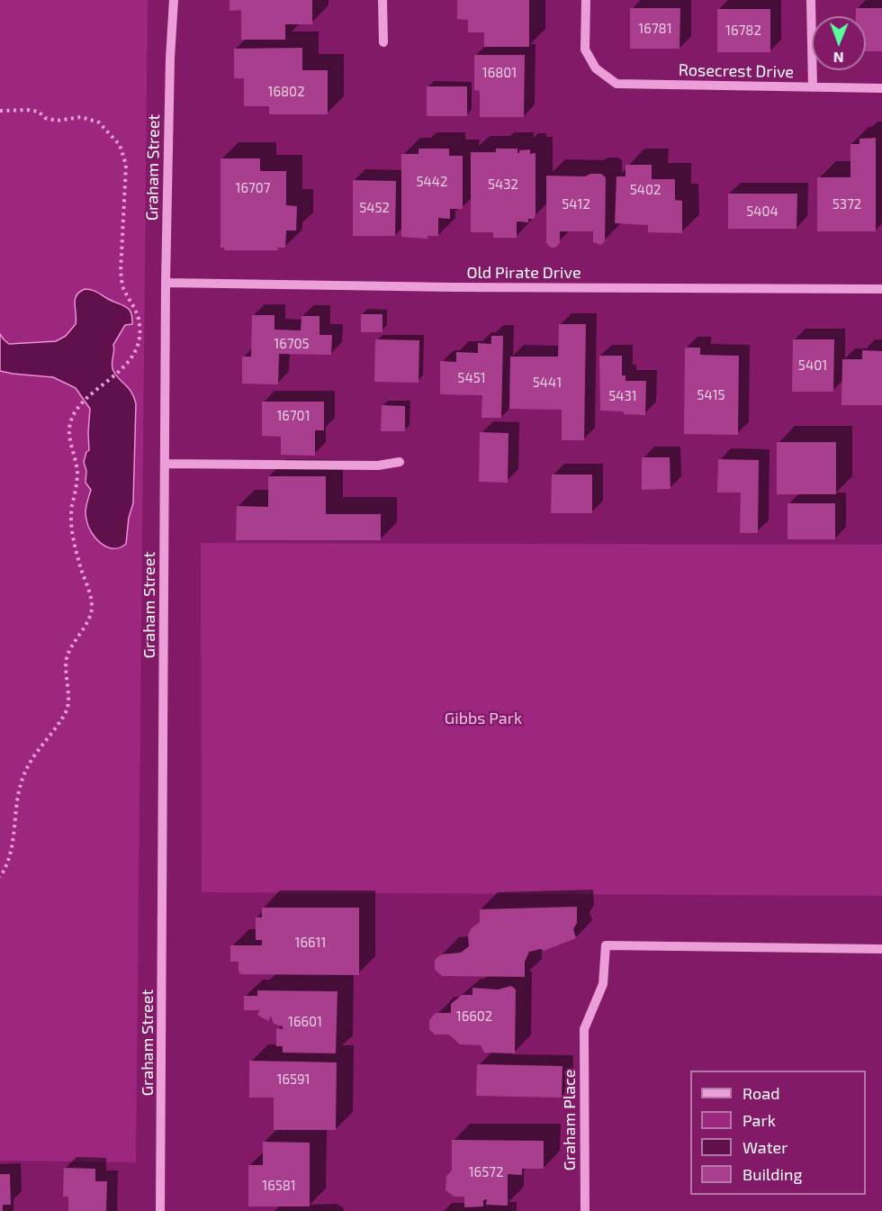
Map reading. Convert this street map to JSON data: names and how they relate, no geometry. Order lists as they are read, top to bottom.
{
  "streets": {
    "street": [
      "Rosecrest Drive",
      "Graham Street",
      "Old Pirate Drive",
      "Graham Place"
    ]
  },
  "crossings": [
    ["Graham Street", "Old Pirate Drive"]
  ],
  "parks": ["Gibbs Park"],
  "house_numbers": [
    "16781",
    "16782",
    "16801",
    "16802",
    "5442",
    "5432",
    "16707",
    "5402",
    "5412",
    "5372",
    "5452",
    "5404",
    "16705",
    "5401",
    "5451",
    "5441",
    "5415",
    "5431",
    "16701",
    "16611",
    "16602",
    "16601",
    "16591",
    "16572",
    "16581"
  ],
  "legend": [
    "Road",
    "Park",
    "Water",
    "Building"
  ],
  "north": "bottom"
}
